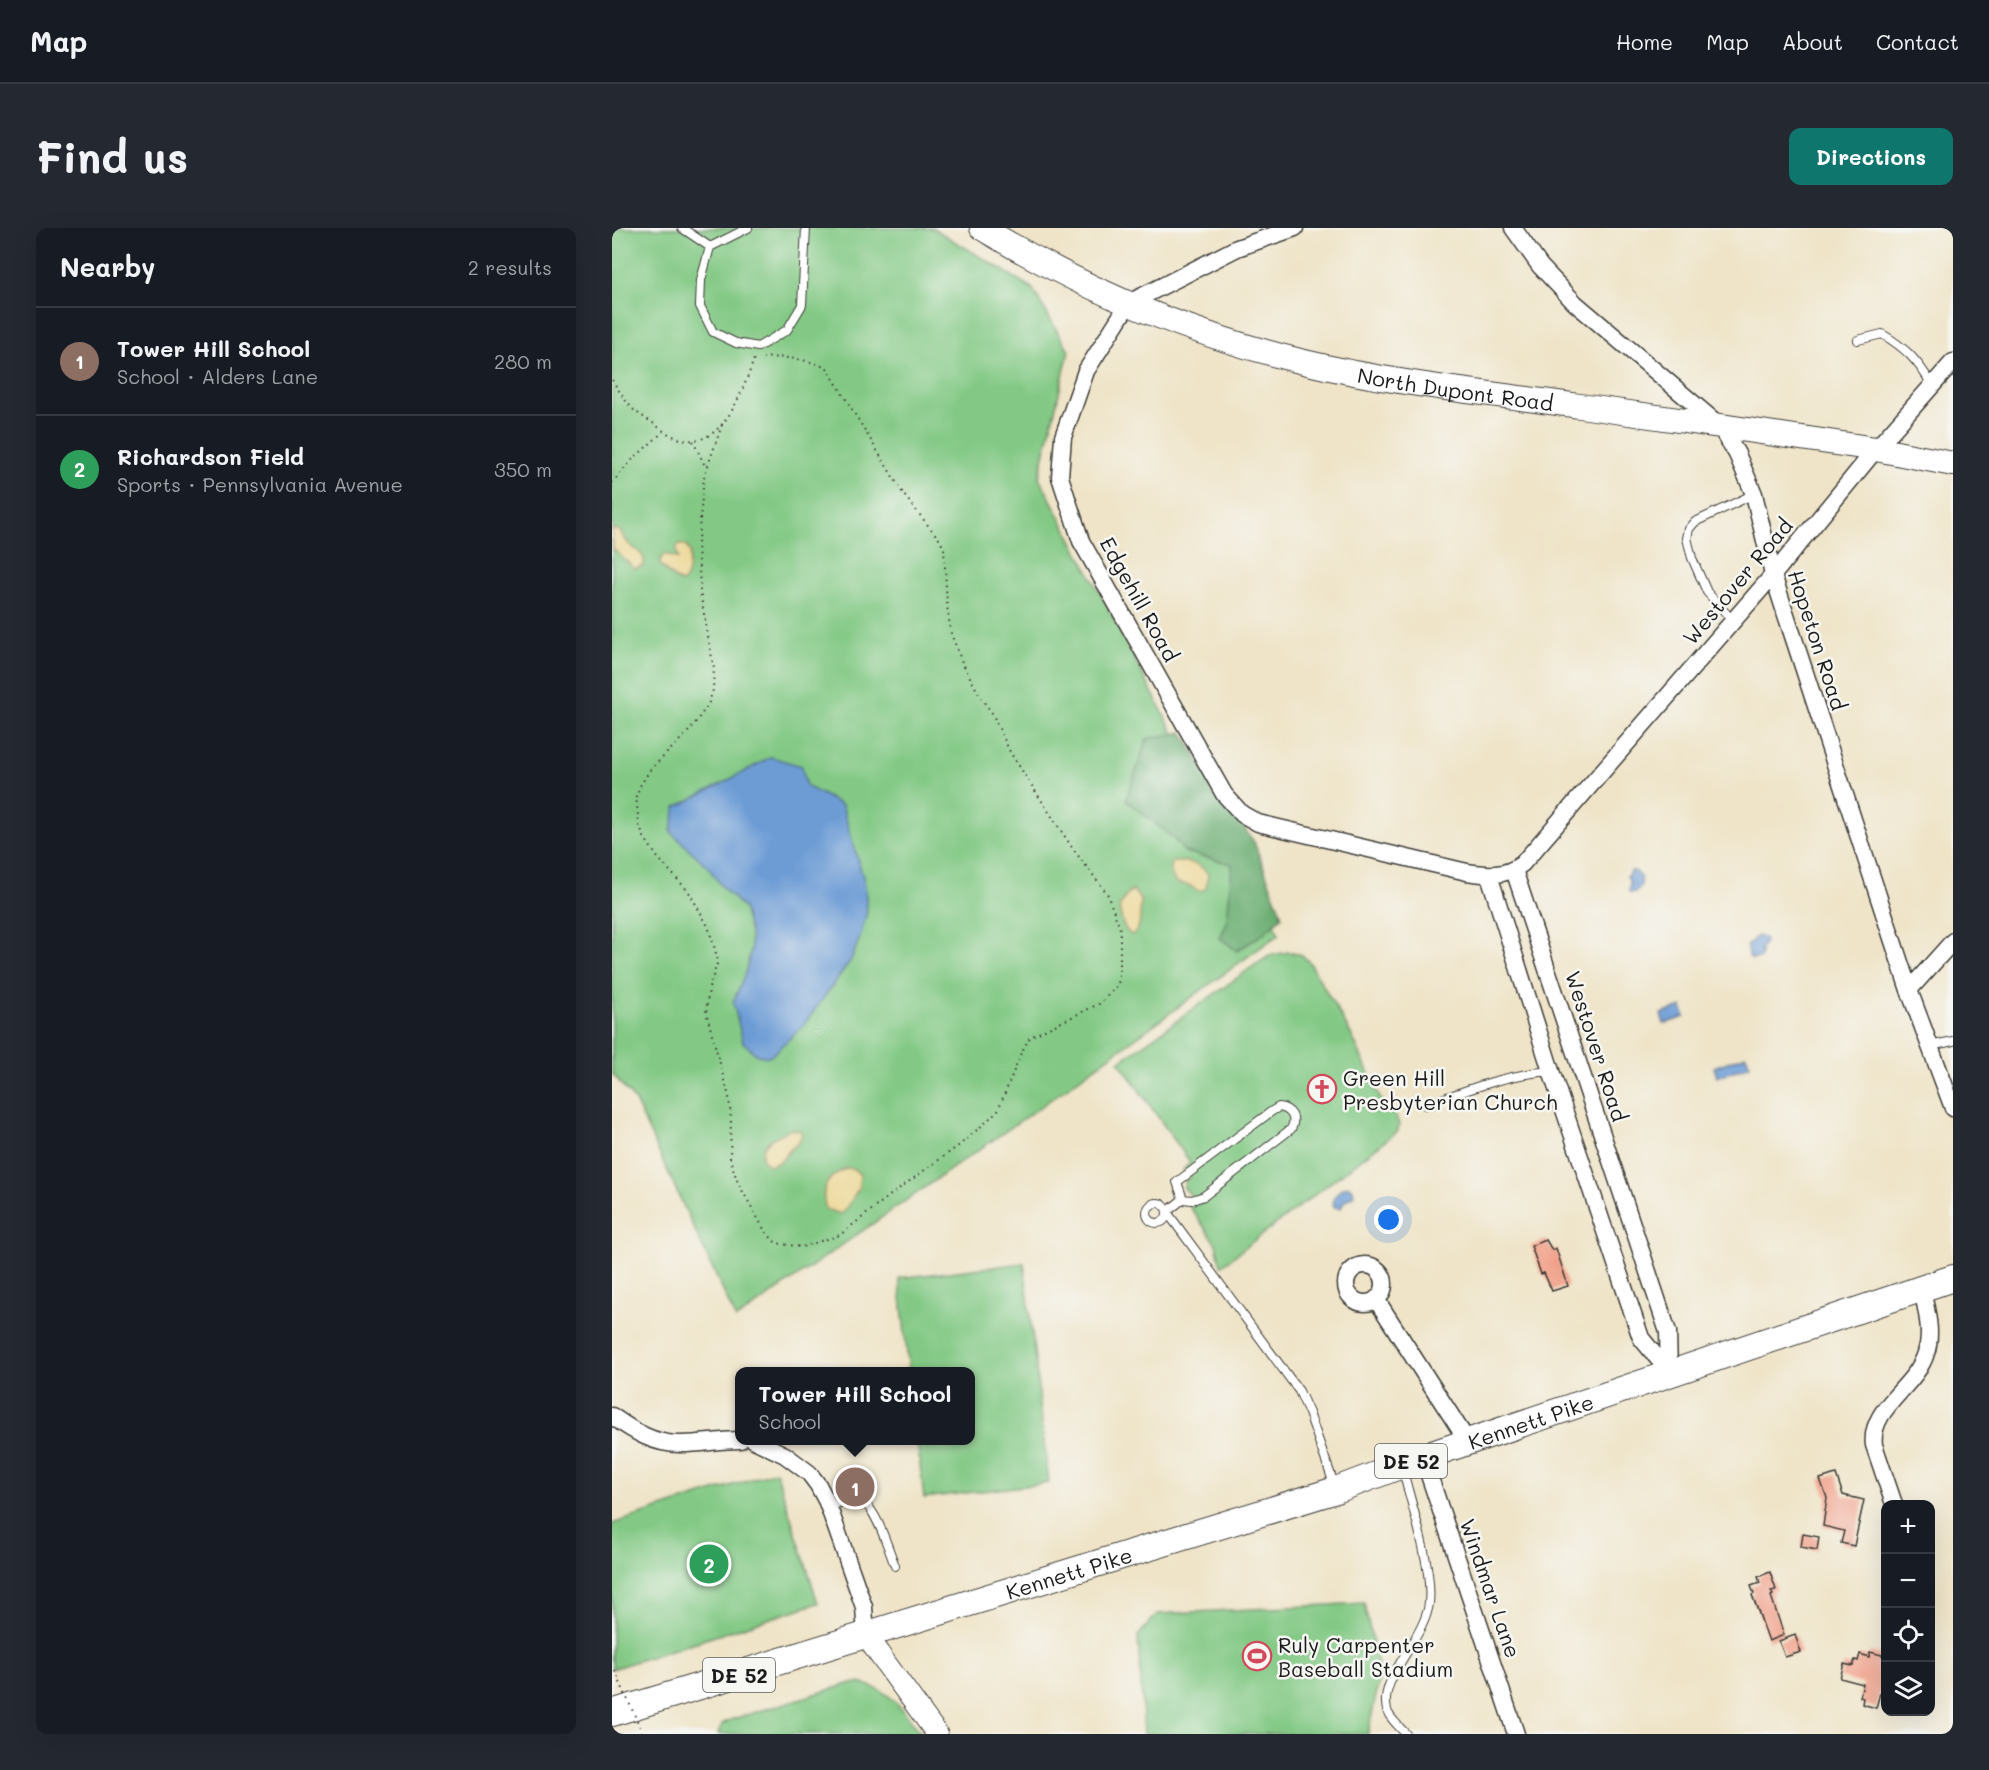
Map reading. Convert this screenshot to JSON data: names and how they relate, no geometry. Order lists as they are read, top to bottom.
{
  "streets": {
    "main road": ["North Dupont Road", "Kennett Pike", "DE 52"],
    "street": [
      "Westover Road",
      "Edgehill Road",
      "Hopeton Road",
      "Windmar Lane"
    ]
  },
  "crossings": [
    ["North Dupont Road", "Westover Road"],
    ["North Dupont Road", "Edgehill Road"],
    ["North Dupont Road", "Hopeton Road"],
    ["Westover Road", "Edgehill Road"],
    ["Westover Road", "Hopeton Road"],
    ["Westover Road", "Kennett Pike"],
    ["Kennett Pike", "DE 52"],
    ["Kennett Pike", "Windmar Lane"]
  ],
  "places": {
    "church": ["Green Hill Presbyterian Church"],
    "sports": ["Ruly Carpenter Baseball Stadium"]
  },
  "page": {
    "header": "Map",
    "nav": [
      "Home",
      "Map",
      "About",
      "Contact"
    ],
    "buttons": "Directions",
    "title": "Find us",
    "heading": ["Nearby", "2 results"],
    "list": [
      {
        "mark": "1",
        "name": "Tower Hill School",
        "note": "School · Alders Lane",
        "value": "280 m"
      },
      {
        "mark": "2",
        "name": "Richardson Field",
        "note": "Sports · Pennsylvania Avenue",
        "value": "350 m"
      }
    ],
    "popup": ["Tower Hill School", "School"],
    "pins": ["1", "2"],
    "map_buttons": ["+", "−"]
  }
}
